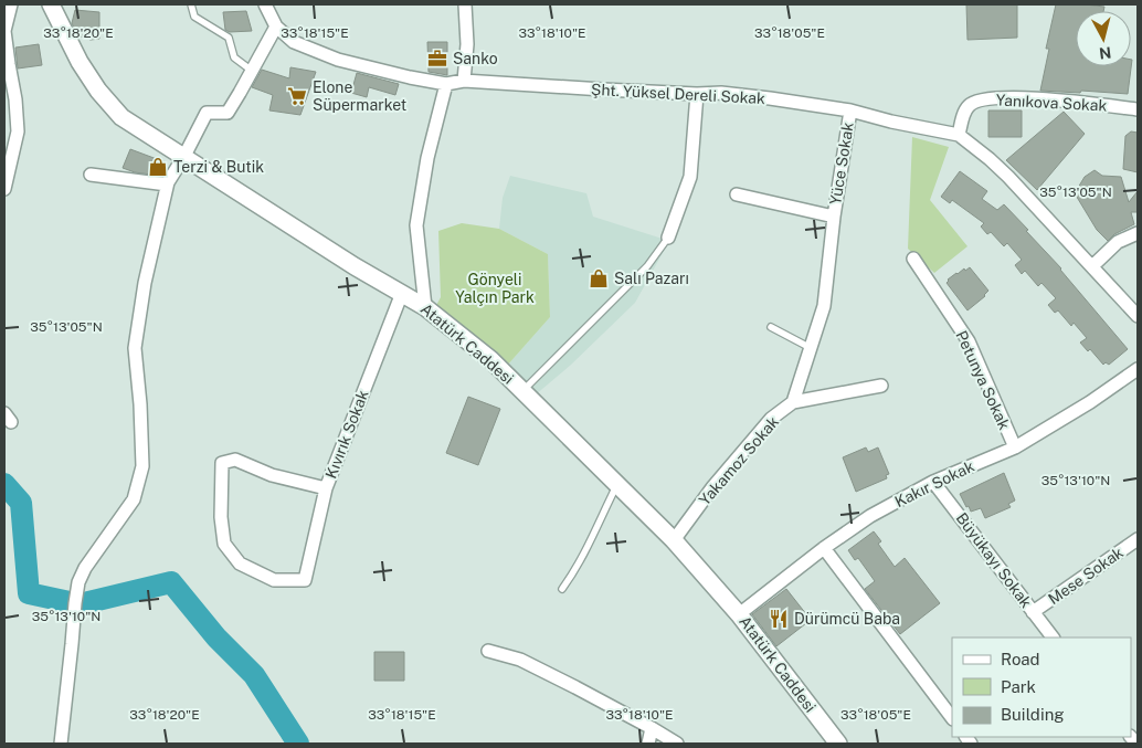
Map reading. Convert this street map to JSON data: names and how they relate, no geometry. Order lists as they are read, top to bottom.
{
  "streets": {
    "main road": ["Atatürk Caddesi"],
    "street": [
      "Şht. Yüksel Dereli Sokak",
      "Yanıkova Sokak",
      "Yüce Sokak",
      "Petunya Sokak",
      "Kıvırık Sokak",
      "Yakamoz Sokak",
      "Kakır Sokak",
      "Büyükayı Sokak",
      "Mese Sokak"
    ]
  },
  "crossings": [
    ["Şht. Yüksel Dereli Sokak", "Yanıkova Sokak"],
    ["Şht. Yüksel Dereli Sokak", "Yüce Sokak"],
    ["Atatürk Caddesi", "Kıvırık Sokak"],
    ["Atatürk Caddesi", "Yakamoz Sokak"],
    ["Atatürk Caddesi", "Kakır Sokak"],
    ["Petunya Sokak", "Kakır Sokak"],
    ["Kakır Sokak", "Büyükayı Sokak"],
    ["Büyükayı Sokak", "Mese Sokak"]
  ],
  "parks": ["Gönyeli Yalçın Park"],
  "places": {
    "office": ["Sanko"],
    "supermarket": ["Elone Süpermarket"],
    "shop": ["Terzi & Butik", "Salı Pazarı"],
    "restaurant": ["Dürümcü Baba"]
  },
  "legend": ["Road", "Park", "Building"],
  "north": "bottom",
  "coordinates": [
    "33°18'20\"E",
    "33°18'15\"E",
    "33°18'10\"E",
    "33°18'05\"E",
    "35°13'05\"N",
    "35°13'10\"N"
  ]
}
